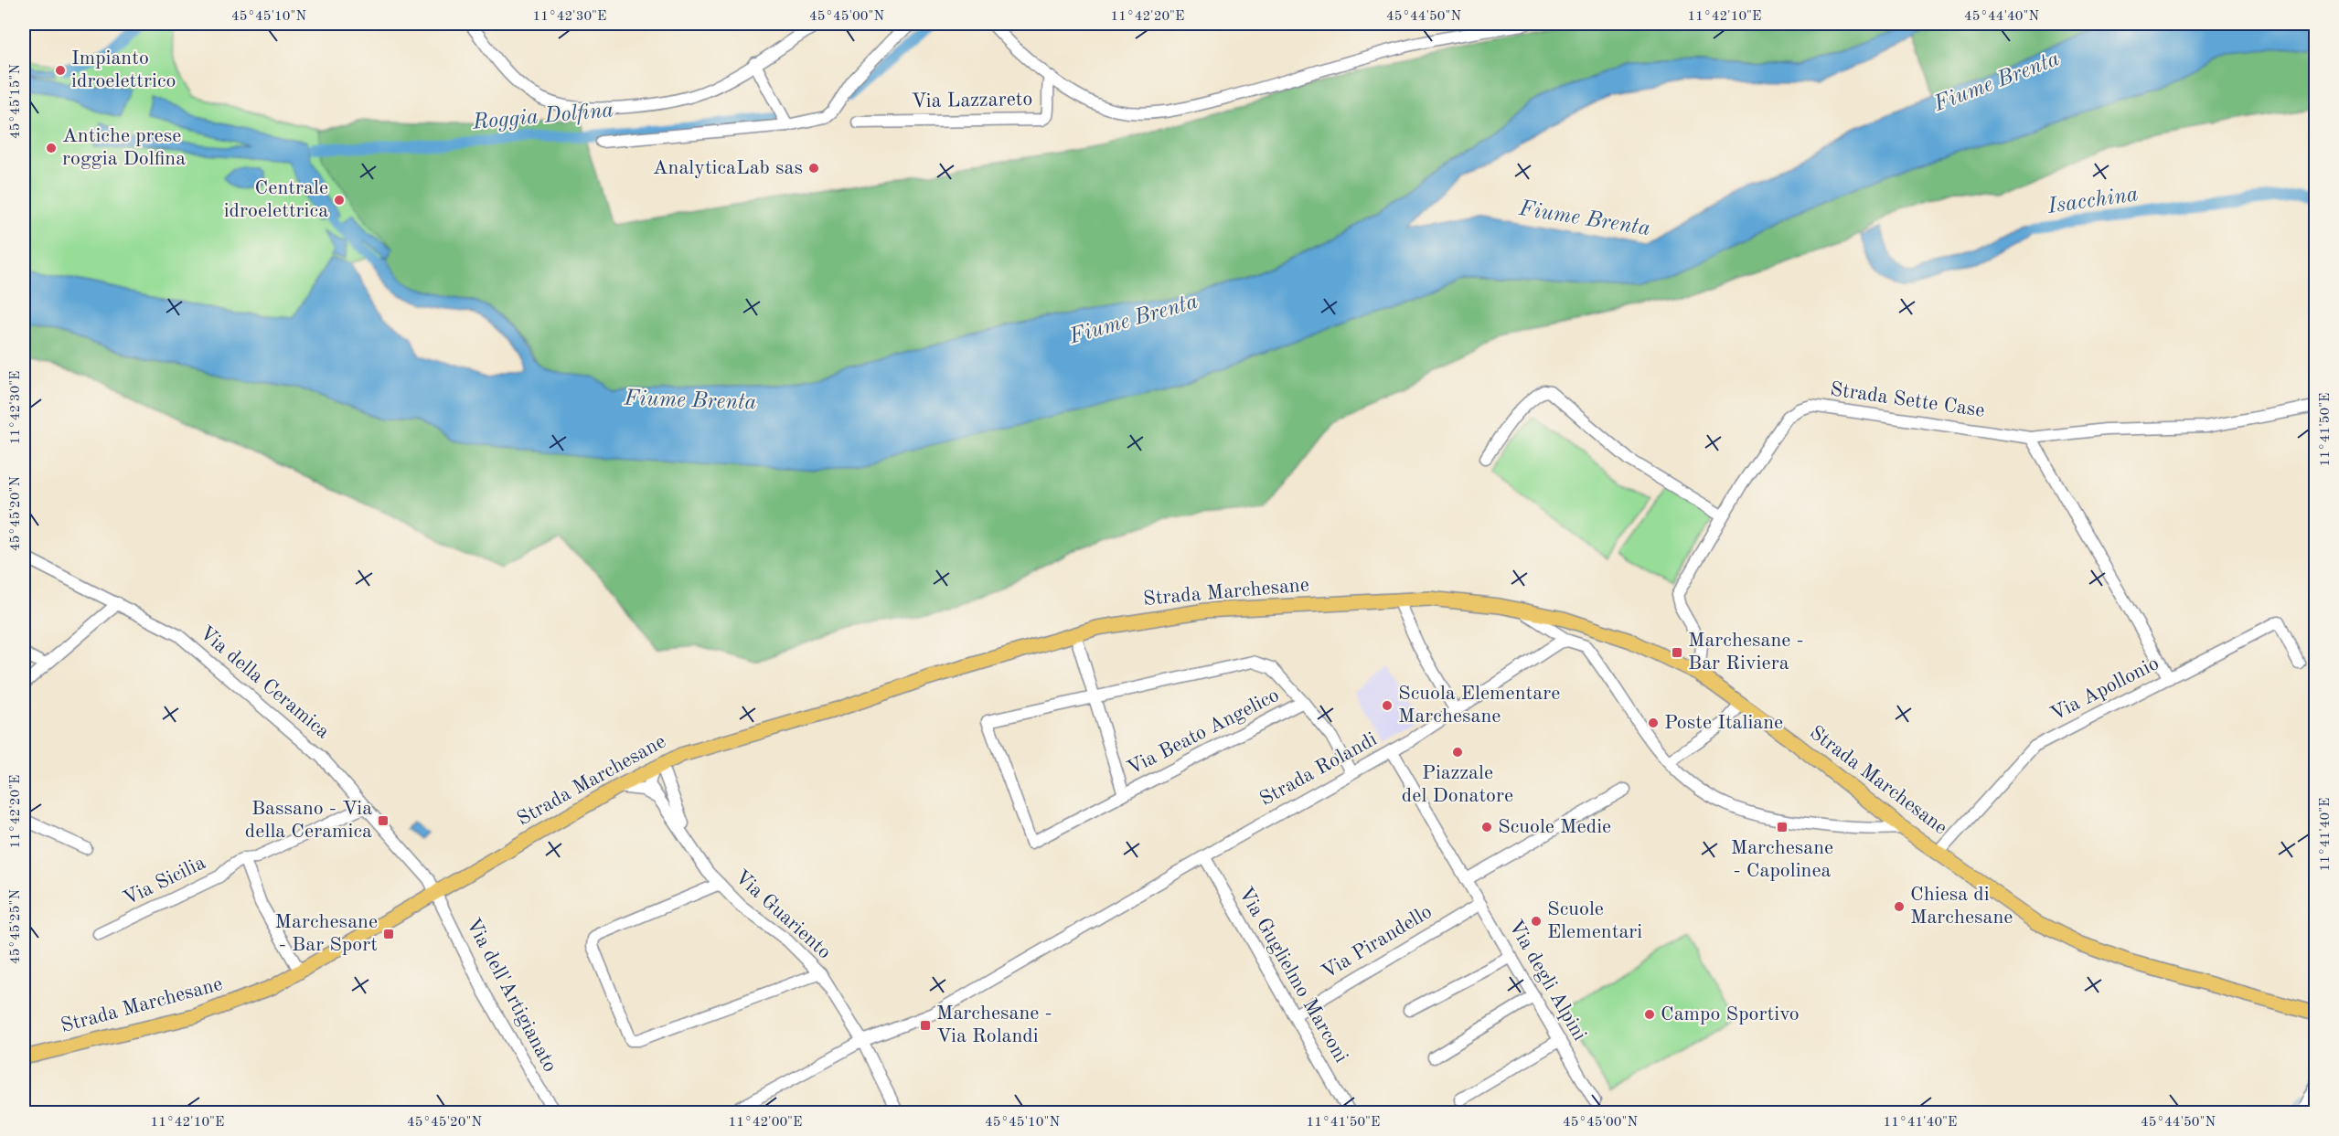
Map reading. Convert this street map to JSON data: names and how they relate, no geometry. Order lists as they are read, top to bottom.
{
  "streets": {
    "main road": ["Strada Marchesane"],
    "street": [
      "Via Lazzareto",
      "Strada Sette Case",
      "Via della Ceramica",
      "Via Apollonio",
      "Via Beato Angelico",
      "Strada Rolandi",
      "Via Sicilia",
      "Via Guariento",
      "Via Pirandello",
      "Via Guglielmo Marconi",
      "Via degli Alpini",
      "Via dell'Artigianato"
    ]
  },
  "crossings": [
    ["Strada Sette Case", "Strada Marchesane"],
    ["Strada Marchesane", "Via della Ceramica"],
    ["Strada Marchesane", "Via Apollonio"],
    ["Strada Marchesane", "Via Beato Angelico"],
    ["Strada Marchesane", "Via Guariento"],
    ["Strada Marchesane", "Via dell'Artigianato"],
    ["Via della Ceramica", "Via Sicilia"],
    ["Via della Ceramica", "Via dell'Artigianato"],
    ["Strada Rolandi", "Via Guariento"],
    ["Strada Rolandi", "Via Guglielmo Marconi"],
    ["Strada Rolandi", "Via degli Alpini"],
    ["Via Pirandello", "Via Guglielmo Marconi"],
    ["Via Pirandello", "Via degli Alpini"]
  ],
  "water": ["Fiume Brenta", "Roggia Dolfina", "Isacchina"],
  "places": {
    "other": [
      "Impianto idroelettrico",
      "Antiche prese roggia Dolfina",
      "AnalyticaLab sas",
      "Centrale idroelettrica",
      "Scuola Elementare Marchesane",
      "Poste Italiane",
      "Piazzale del Donatore",
      "Scuole Medie",
      "Chiesa di Marchesane",
      "Scuole Elementari",
      "Campo Sportivo"
    ],
    "transit": [
      "Marchesane - Bar Riviera",
      "Bassano - Via della Ceramica",
      "Marchesane - Capolinea",
      "Marchesane - Bar Sport",
      "Marchesane - Via Rolandi"
    ]
  },
  "coordinates": [
    "45°45'10\"N",
    "11°42'30\"E",
    "45°45'00\"N",
    "11°42'20\"E",
    "45°44'50\"N",
    "11°42'10\"E",
    "45°44'40\"N",
    "45°45'15\"N",
    "11°41'50\"E",
    "45°45'20\"N",
    "11°41'40\"E",
    "45°45'25\"N",
    "11°42'00\"E"
  ]
}
